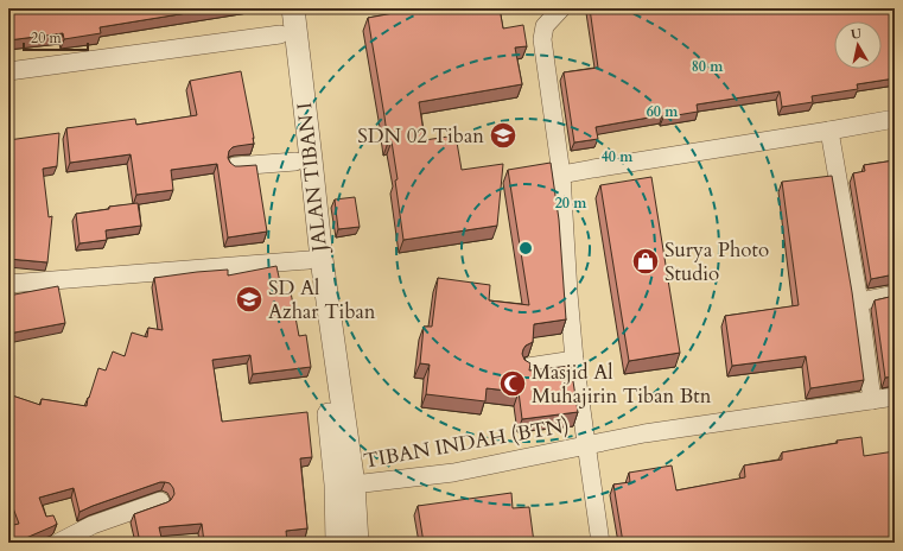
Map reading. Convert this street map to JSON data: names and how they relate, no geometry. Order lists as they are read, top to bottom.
{
  "streets": {
    "street": ["JALAN TIBAN I", "TIBAN INDAH (BTN)"]
  },
  "crossings": [
    ["JALAN TIBAN I", "TIBAN INDAH (BTN)"]
  ],
  "places": {
    "school or university": ["SDN 02 Tiban", "SD Al Azhar Tiban"],
    "shop": ["Surya Photo Studio"],
    "mosque": ["Masjid Al Muhajirin Tiban Btn"]
  },
  "scale_bar": "20 m",
  "north": "top",
  "rings": [
    "80 m",
    "60 m",
    "40 m",
    "20 m"
  ]
}
